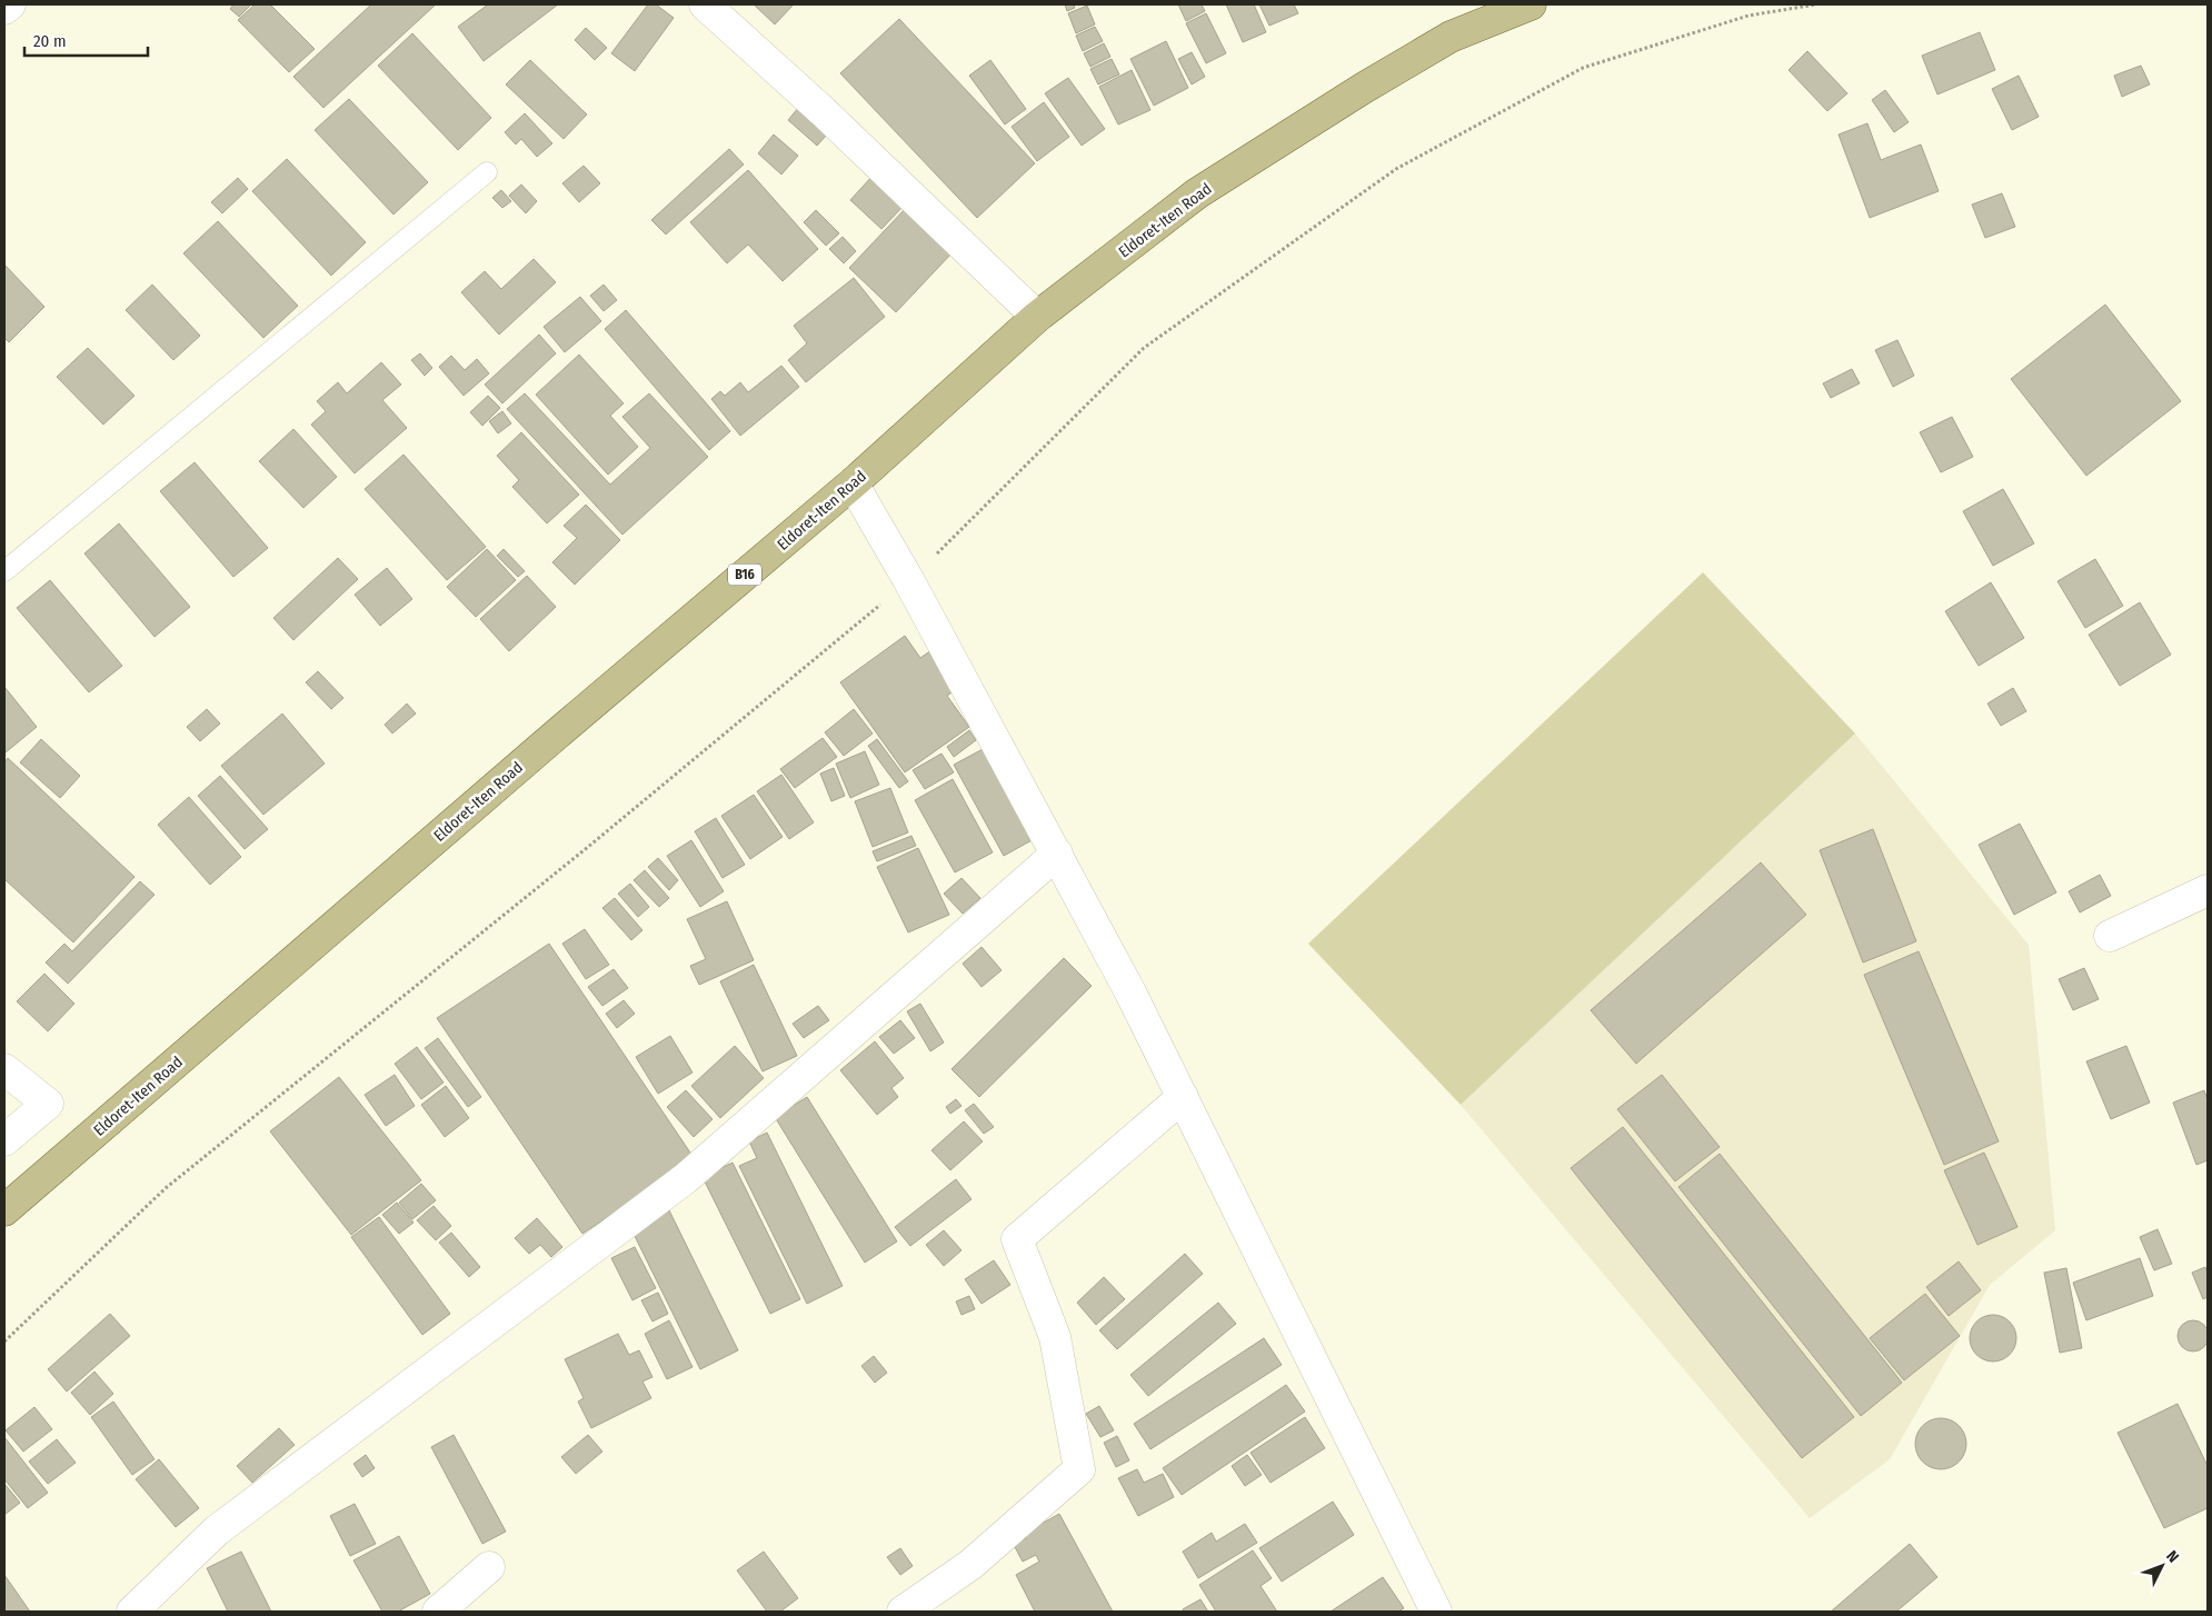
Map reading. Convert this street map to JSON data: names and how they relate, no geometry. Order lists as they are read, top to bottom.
{
  "streets": {
    "main road": ["Eldoret-Iten Road", "B16"]
  },
  "scale_bar": "20 m",
  "north": "top right"
}
